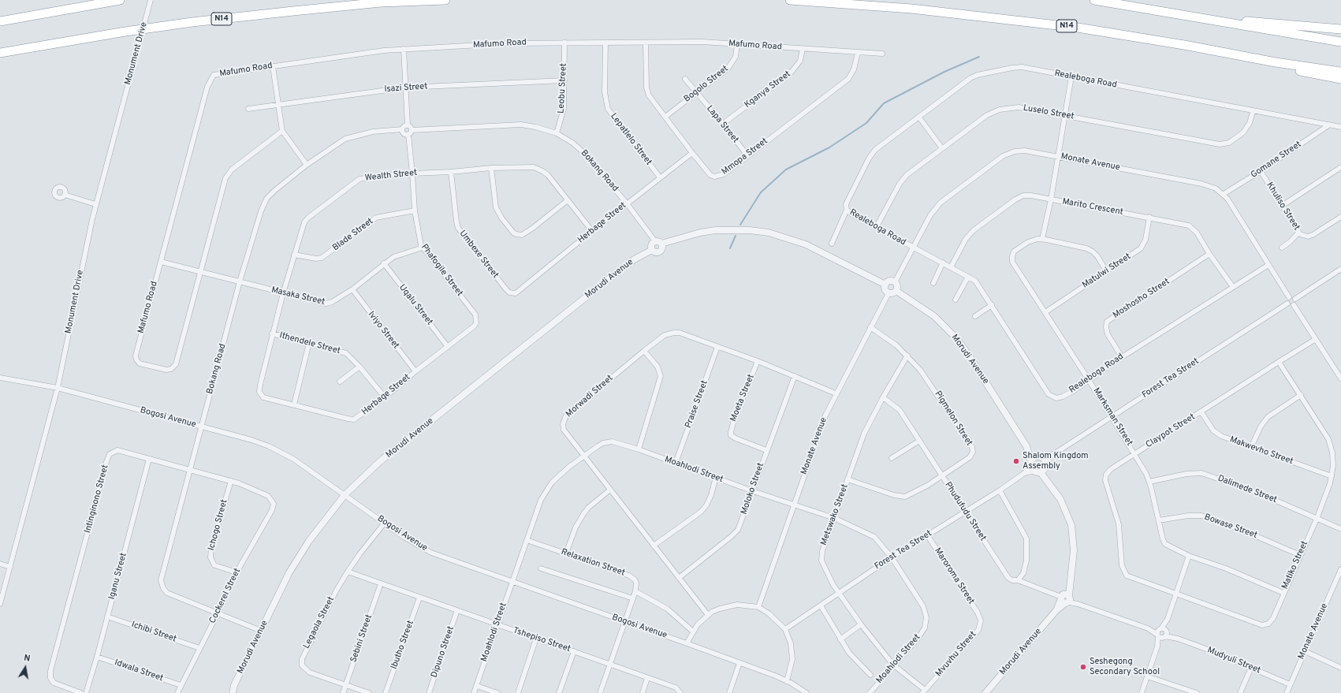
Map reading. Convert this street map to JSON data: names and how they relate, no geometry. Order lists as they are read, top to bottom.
{
  "streets": {
    "highway": ["N14"],
    "street": [
      "Mafumo Road",
      "Monument Drive",
      "Realeboga Road",
      "Bogolo Street",
      "Isazi Street",
      "Leobu Street",
      "Kganya Street",
      "Luselo Street",
      "Lapa Street",
      "Lepatlelo Street",
      "Mmopa Street",
      "Gomane Street",
      "Monate Avenue",
      "Bokang Road",
      "Wealth Street",
      "Khuliso Street",
      "Marito Crescent",
      "Herbage Street",
      "Blade Street",
      "Umbexe Street",
      "Phafogile Street",
      "Matulwi Street",
      "Morudi Avenue",
      "Masaka Street",
      "Moshosho Street",
      "Uqalu Street",
      "Iviyo Street",
      "Ithendele Street",
      "Forest Tea Street",
      "Morwadi Street",
      "Moeta Street",
      "Praise Street",
      "Marksman Street",
      "Bogosi Avenue",
      "Pigmelon Street",
      "Claypot Street",
      "Makwevho Street",
      "Moahlodi Street",
      "Moloko Street",
      "Dalimede Street",
      "Intinginono Street",
      "Phudufudu Street",
      "Metswako Street",
      "Ichogo Street",
      "Bowase Street",
      "Relaxation Street",
      "Matiko Street",
      "Iganu Street",
      "Maroroma Street",
      "Cockerel Street",
      "Legaola Street",
      "Ichibi Street",
      "Sebini Street",
      "Tshepiso Street",
      "Ibutho Street",
      "Dipuno Street",
      "Mvuvhu Street",
      "Mudyuli Street",
      "Idwala Street"
    ]
  },
  "crossings": [
    ["Mafumo Road", "Bogolo Street"],
    ["Mafumo Road", "Leobu Street"],
    ["Mafumo Road", "Kganya Street"],
    ["Mafumo Road", "Lepatlelo Street"],
    ["Mafumo Road", "Mmopa Street"],
    ["Mafumo Road", "Masaka Street"],
    ["Monument Drive", "Bogosi Avenue"],
    ["Realeboga Road", "Luselo Street"],
    ["Realeboga Road", "Gomane Street"],
    ["Realeboga Road", "Monate Avenue"],
    ["Realeboga Road", "Marito Crescent"],
    ["Realeboga Road", "Moshosho Street"],
    ["Realeboga Road", "Marksman Street"],
    ["Bogolo Street", "Lapa Street"],
    ["Bogolo Street", "Mmopa Street"],
    ["Isazi Street", "Leobu Street"],
    ["Leobu Street", "Bokang Road"],
    ["Kganya Street", "Lapa Street"],
    ["Lapa Street", "Mmopa Street"],
    ["Lepatlelo Street", "Herbage Street"],
    ["Mmopa Street", "Herbage Street"],
    ["Gomane Street", "Monate Avenue"],
    ["Gomane Street", "Khuliso Street"],
    ["Monate Avenue", "Morudi Avenue"],
    ["Monate Avenue", "Forest Tea Street"],
    ["Monate Avenue", "Morwadi Street"],
    ["Monate Avenue", "Pigmelon Street"],
    ["Monate Avenue", "Moahlodi Street"],
    ["Monate Avenue", "Mudyuli Street"],
    ["Bokang Road", "Herbage Street"],
    ["Bokang Road", "Phafogile Street"],
    ["Bokang Road", "Morudi Avenue"],
    ["Bokang Road", "Masaka Street"],
    ["Bokang Road", "Bogosi Avenue"],
    ["Bokang Road", "Intinginono Street"],
    ["Bokang Road", "Cockerel Street"],
    ["Wealth Street", "Herbage Street"],
    ["Wealth Street", "Blade Street"],
    ["Wealth Street", "Umbexe Street"],
    ["Wealth Street", "Phafogile Street"],
    ["Wealth Street", "Masaka Street"],
    ["Wealth Street", "Ithendele Street"],
    ["Marito Crescent", "Matulwi Street"],
    ["Marito Crescent", "Moshosho Street"],
    ["Herbage Street", "Umbexe Street"],
    ["Herbage Street", "Phafogile Street"],
    ["Herbage Street", "Uqalu Street"],
    ["Herbage Street", "Iviyo Street"],
    ["Herbage Street", "Ithendele Street"],
    ["Blade Street", "Phafogile Street"],
    ["Phafogile Street", "Masaka Street"],
    ["Matulwi Street", "Marksman Street"],
    ["Morudi Avenue", "Forest Tea Street"],
    ["Morudi Avenue", "Bogosi Avenue"],
    ["Morudi Avenue", "Mudyuli Street"],
    ["Masaka Street", "Uqalu Street"],
    ["Masaka Street", "Iviyo Street"],
    ["Forest Tea Street", "Marksman Street"],
    ["Forest Tea Street", "Moahlodi Street"],
    ["Forest Tea Street", "Phudufudu Street"],
    ["Forest Tea Street", "Metswako Street"],
    ["Forest Tea Street", "Maroroma Street"],
    ["Morwadi Street", "Moeta Street"],
    ["Morwadi Street", "Praise Street"],
    ["Morwadi Street", "Moahlodi Street"],
    ["Morwadi Street", "Moloko Street"],
    ["Moeta Street", "Moloko Street"],
    ["Praise Street", "Moahlodi Street"],
    ["Marksman Street", "Claypot Street"],
    ["Marksman Street", "Dalimede Street"],
    ["Marksman Street", "Bowase Street"],
    ["Marksman Street", "Matiko Street"],
    ["Bogosi Avenue", "Moahlodi Street"],
    ["Bogosi Avenue", "Legaola Street"],
    ["Pigmelon Street", "Phudufudu Street"],
    ["Pigmelon Street", "Metswako Street"],
    ["Claypot Street", "Makwevho Street"],
    ["Claypot Street", "Matiko Street"],
    ["Makwevho Street", "Matiko Street"],
    ["Moahlodi Street", "Moloko Street"],
    ["Moahlodi Street", "Metswako Street"],
    ["Moahlodi Street", "Relaxation Street"],
    ["Moahlodi Street", "Tshepiso Street"],
    ["Moahlodi Street", "Mvuvhu Street"],
    ["Dalimede Street", "Matiko Street"],
    ["Intinginono Street", "Ichogo Street"],
    ["Intinginono Street", "Iganu Street"],
    ["Intinginono Street", "Cockerel Street"],
    ["Phudufudu Street", "Metswako Street"],
    ["Phudufudu Street", "Mudyuli Street"],
    ["Metswako Street", "Mvuvhu Street"],
    ["Ichogo Street", "Cockerel Street"],
    ["Bowase Street", "Matiko Street"],
    ["Iganu Street", "Ichibi Street"],
    ["Iganu Street", "Idwala Street"],
    ["Maroroma Street", "Mvuvhu Street"],
    ["Cockerel Street", "Ichibi Street"],
    ["Cockerel Street", "Idwala Street"],
    ["Legaola Street", "Sebini Street"],
    ["Legaola Street", "Tshepiso Street"],
    ["Sebini Street", "Tshepiso Street"],
    ["Tshepiso Street", "Ibutho Street"],
    ["Tshepiso Street", "Dipuno Street"]
  ],
  "places": ["Shalom Kingdom Assembly", "Seshegong Secondary School"],
  "north": "top"
}
